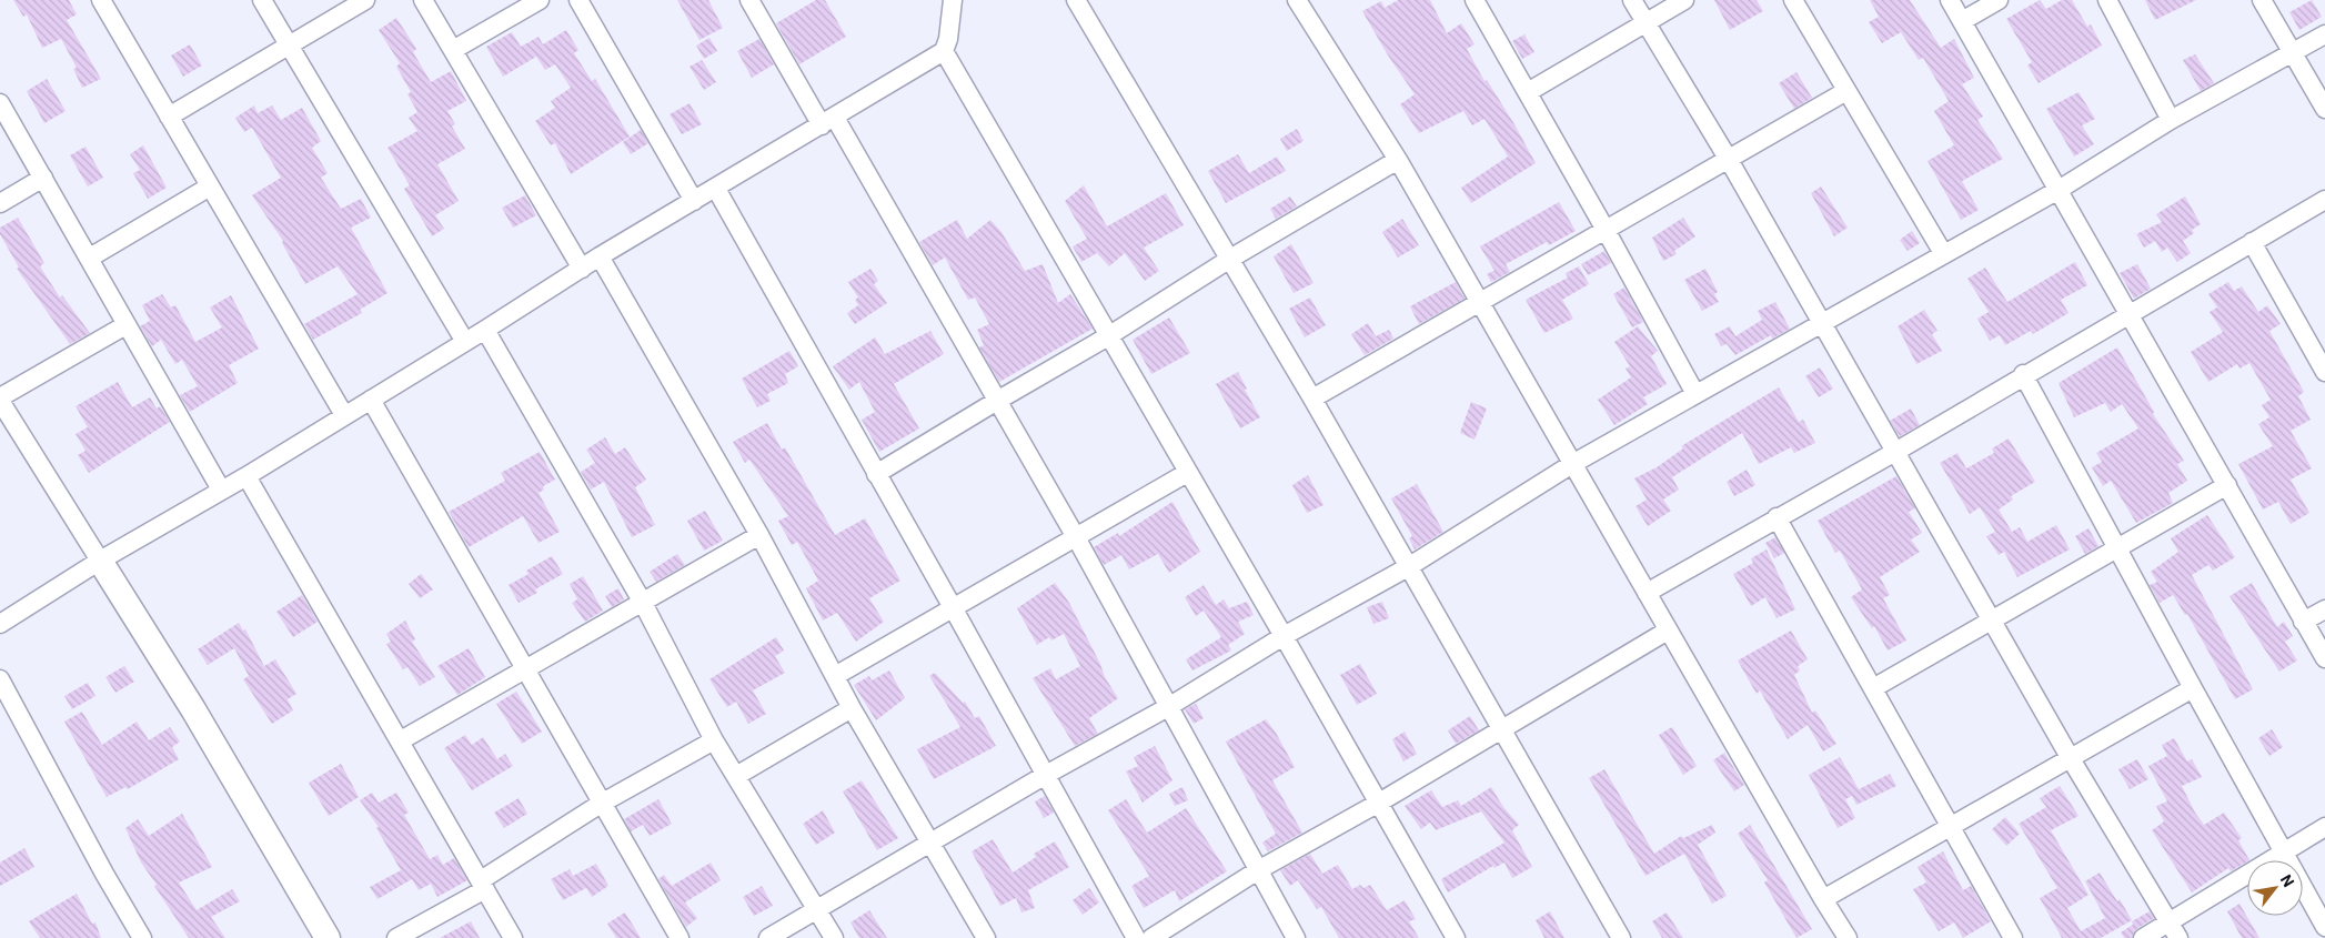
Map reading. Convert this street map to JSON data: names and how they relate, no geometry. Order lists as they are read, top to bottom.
{
  "north": "top right"
}
